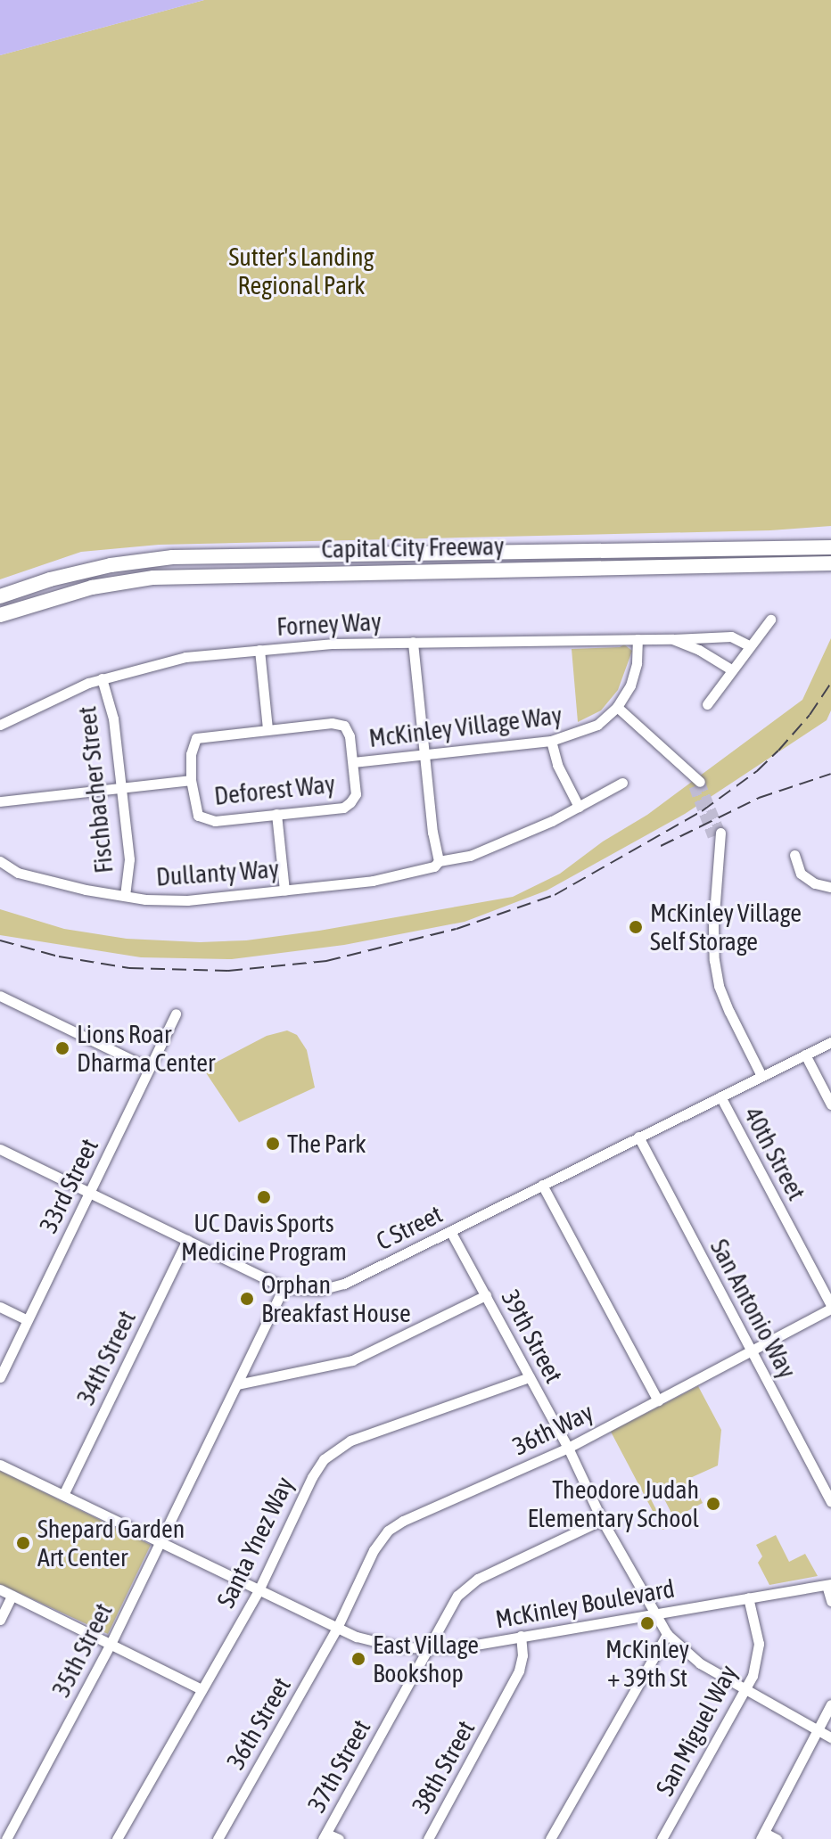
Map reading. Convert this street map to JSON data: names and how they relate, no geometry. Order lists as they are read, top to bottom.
{
  "streets": {
    "highway": ["Capital City Freeway"],
    "street": [
      "Forney Way",
      "McKinley Village Way",
      "Fischbacher Street",
      "Deforest Way",
      "Dullanty Way",
      "40th Street",
      "33rd Street",
      "C Street",
      "San Antonio Way",
      "39th Street",
      "34th Street",
      "36th Way",
      "Santa Ynez Way",
      "McKinley Boulevard",
      "35th Street",
      "36th Street",
      "San Miguel Way",
      "37th Street",
      "38th Street"
    ]
  },
  "crossings": [
    ["Forney Way", "Fischbacher Street"],
    ["McKinley Village Way", "Deforest Way"],
    ["Fischbacher Street", "Dullanty Way"],
    ["40th Street", "C Street"],
    ["40th Street", "36th Way"],
    ["33rd Street", "C Street"],
    ["C Street", "San Antonio Way"],
    ["C Street", "39th Street"],
    ["C Street", "34th Street"],
    ["C Street", "35th Street"],
    ["San Antonio Way", "36th Way"],
    ["39th Street", "36th Way"],
    ["39th Street", "Santa Ynez Way"],
    ["39th Street", "McKinley Boulevard"],
    ["39th Street", "San Miguel Way"],
    ["39th Street", "37th Street"],
    ["34th Street", "McKinley Boulevard"],
    ["36th Way", "McKinley Boulevard"],
    ["36th Way", "36th Street"],
    ["Santa Ynez Way", "McKinley Boulevard"],
    ["McKinley Boulevard", "35th Street"],
    ["McKinley Boulevard", "36th Street"],
    ["McKinley Boulevard", "San Miguel Way"],
    ["McKinley Boulevard", "37th Street"],
    ["McKinley Boulevard", "38th Street"]
  ],
  "parks": ["Sutter's Landing Regional Park"],
  "places": [
    "McKinley Village Self Storage",
    "Lions Roar Dharma Center",
    "The Park",
    "UC Davis Sports Medicine Program",
    "Orphan Breakfast House",
    "Theodore Judah Elementary School",
    "Shepard Garden Art Center",
    "McKinley + 39th St",
    "East Village Bookshop"
  ]
}
